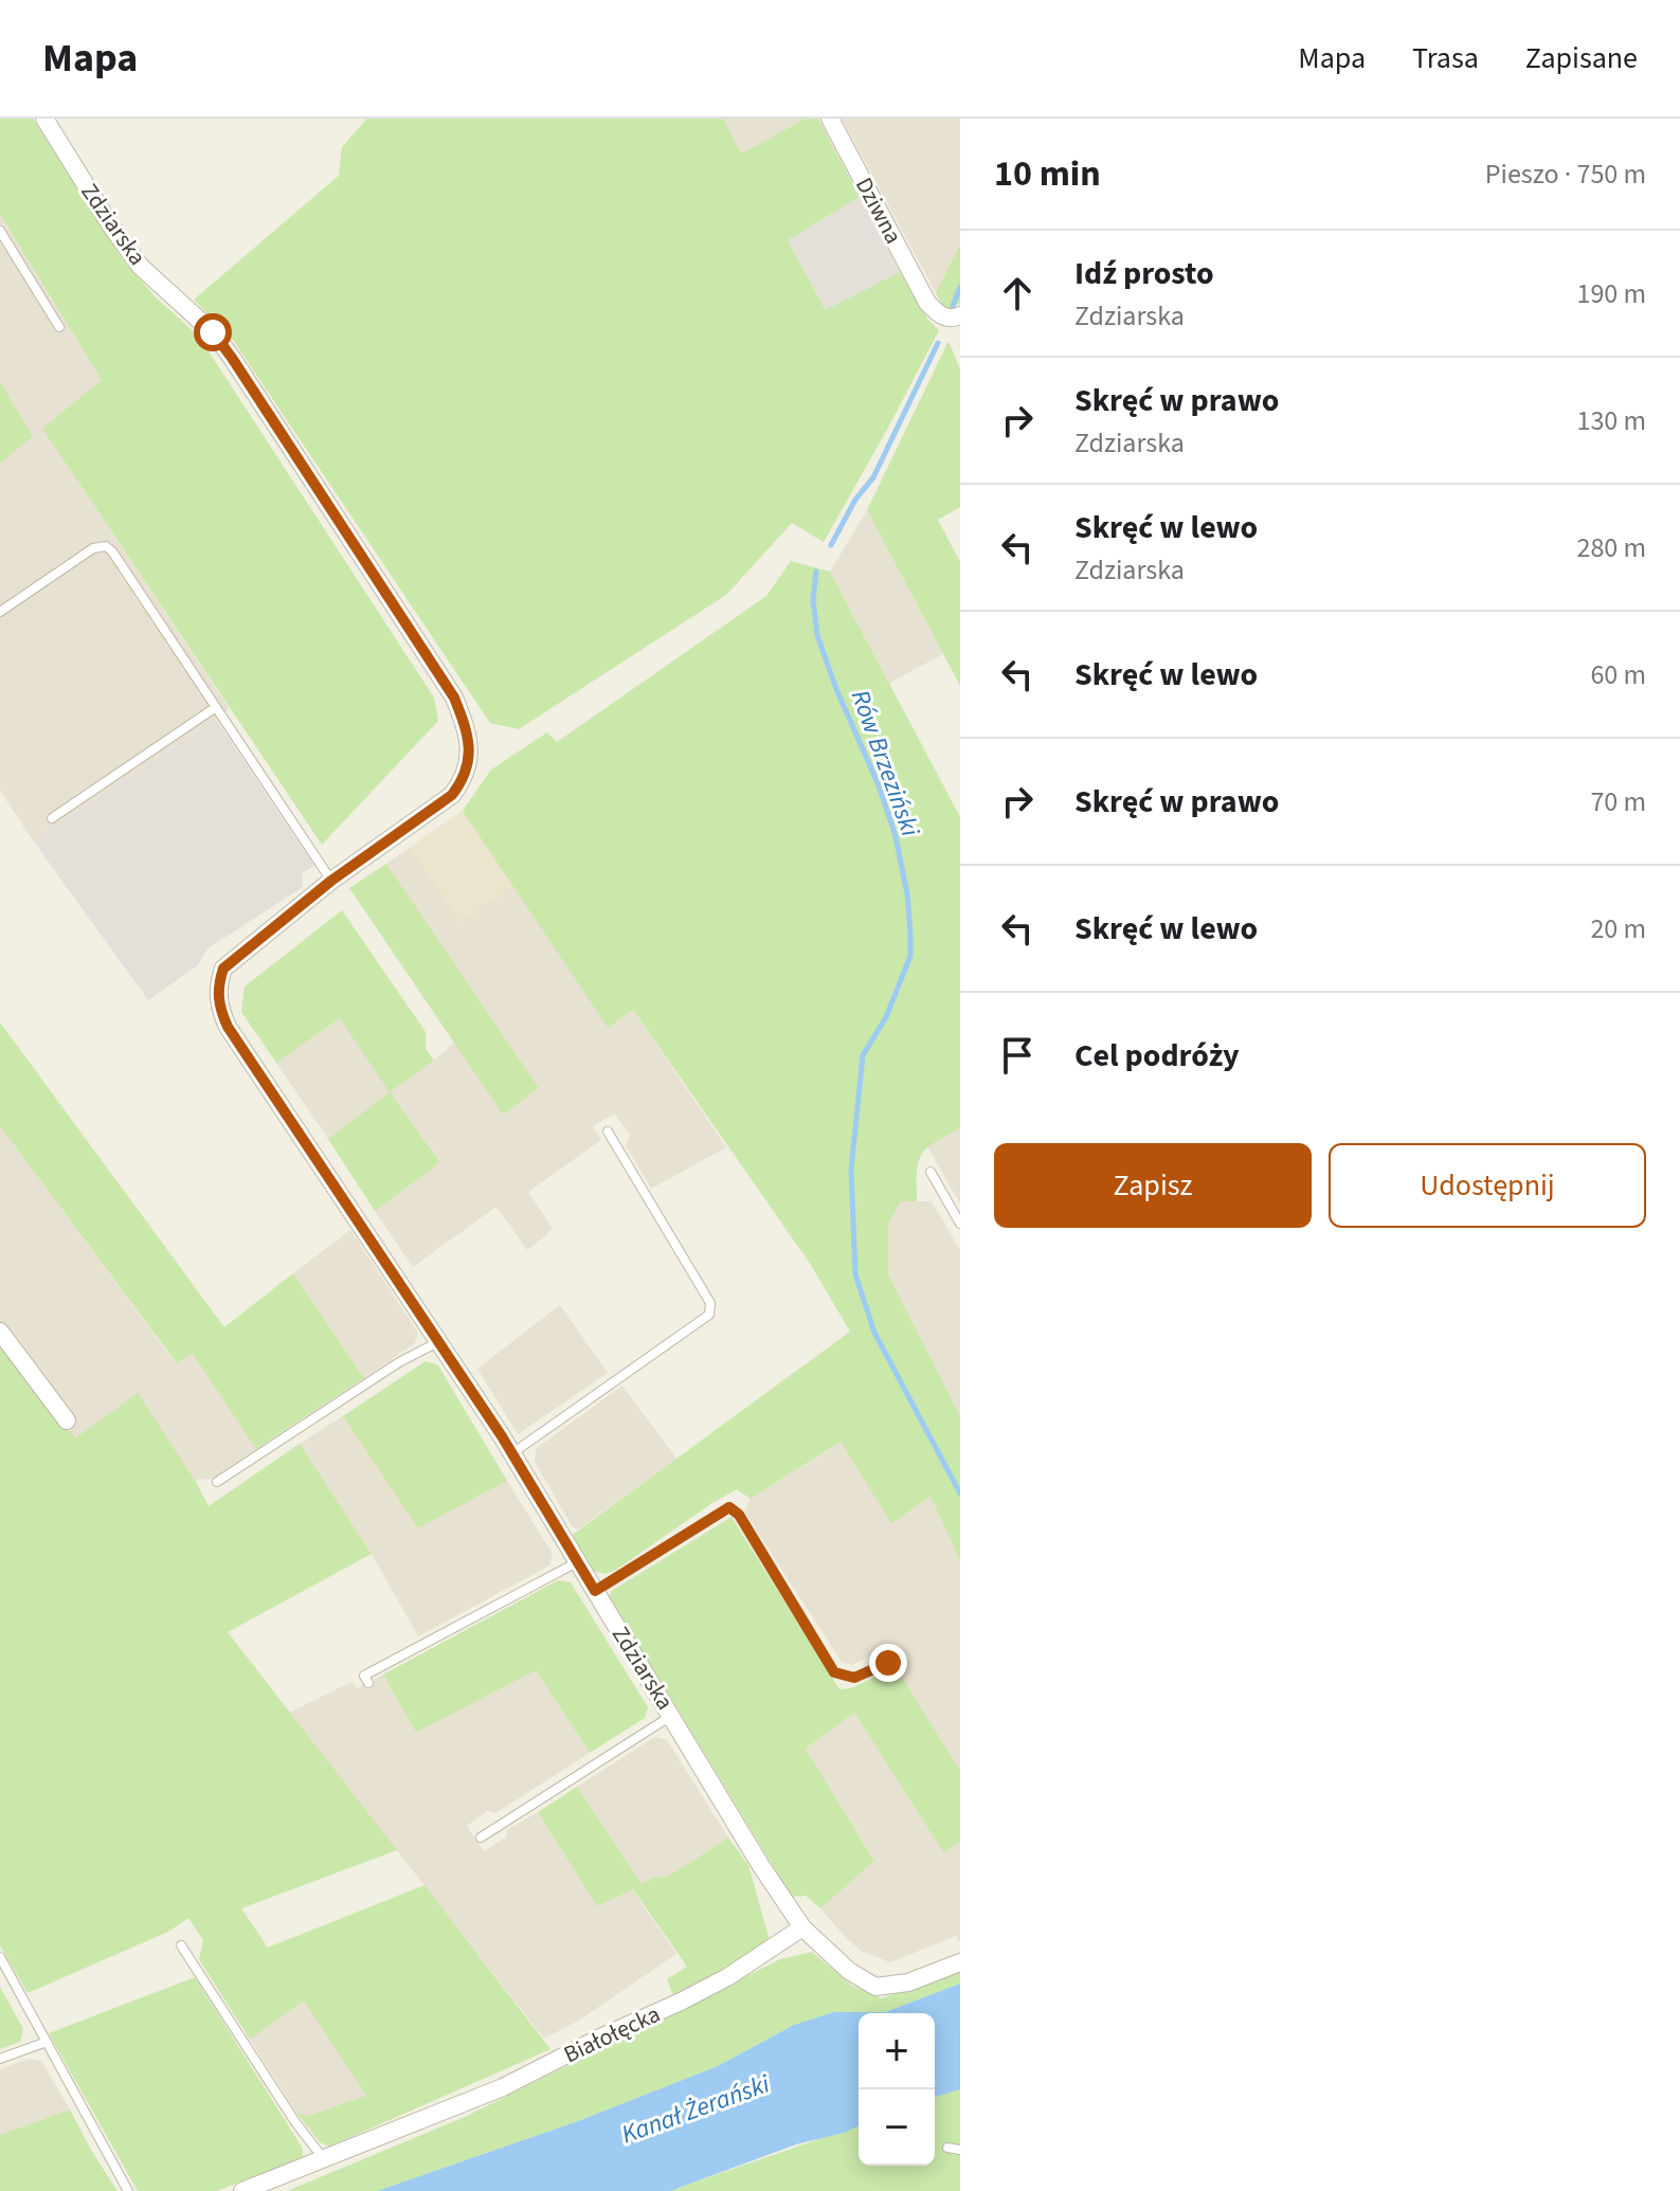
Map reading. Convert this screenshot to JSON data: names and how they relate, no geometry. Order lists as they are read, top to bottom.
{
  "streets": {
    "street": ["Dziwna", "Zdziarska", "Białołęcka"]
  },
  "crossings": [
    ["Zdziarska", "Białołęcka"]
  ],
  "water": ["Rów Brzeziński", "Kanał Żerański"],
  "page": {
    "header": "Mapa",
    "nav": ["Mapa", "Trasa", "Zapisane"],
    "heading": ["10 min", "Pieszo · 750 m"],
    "list": [
      ["Idź prosto", "Zdziarska", "190 m"],
      ["Skręć w prawo", "Zdziarska", "130 m"],
      ["Skręć w lewo", "Zdziarska", "280 m"],
      ["Skręć w lewo", "60 m"],
      ["Skręć w prawo", "70 m"],
      ["Skręć w lewo", "20 m"],
      "Cel podróży"
    ],
    "buttons": ["Zapisz", "Udostępnij"],
    "map_buttons": ["+", "−"]
  }
}
